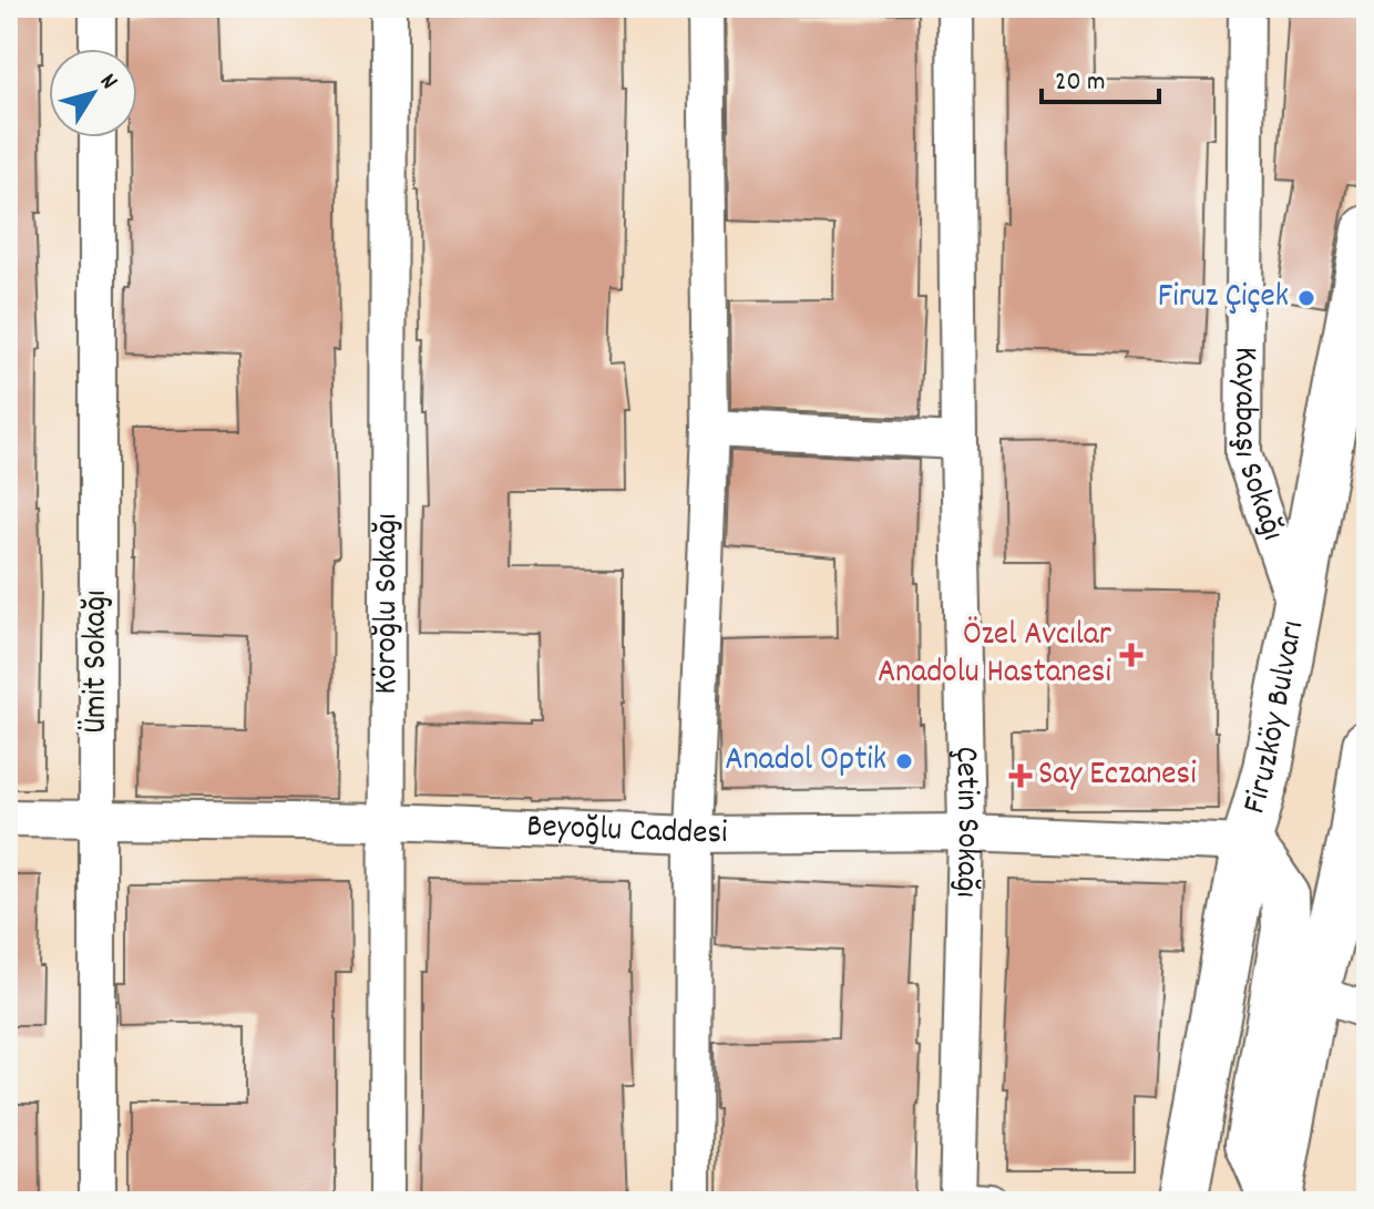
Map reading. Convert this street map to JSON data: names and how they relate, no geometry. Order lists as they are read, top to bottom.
{
  "streets": {
    "main road": ["Firuzköy Bulvarı"],
    "street": [
      "Kayabaşı Sokağı",
      "Köroğlu Sokağı",
      "Ümit Sokağı",
      "Çetin Sokağı",
      "Beyoğlu Caddesi"
    ]
  },
  "crossings": [
    ["Kayabaşı Sokağı", "Firuzköy Bulvarı"],
    ["Köroğlu Sokağı", "Beyoğlu Caddesi"],
    ["Ümit Sokağı", "Beyoğlu Caddesi"],
    ["Firuzköy Bulvarı", "Beyoğlu Caddesi"],
    ["Çetin Sokağı", "Beyoğlu Caddesi"]
  ],
  "places": {
    "other": ["Firuz Çiçek", "Anadol Optik"],
    "health": ["Özel Avcılar Anadolu Hastanesi", "Say Eczanesi"]
  },
  "scale_bar": "20 m",
  "north": "top right"
}
